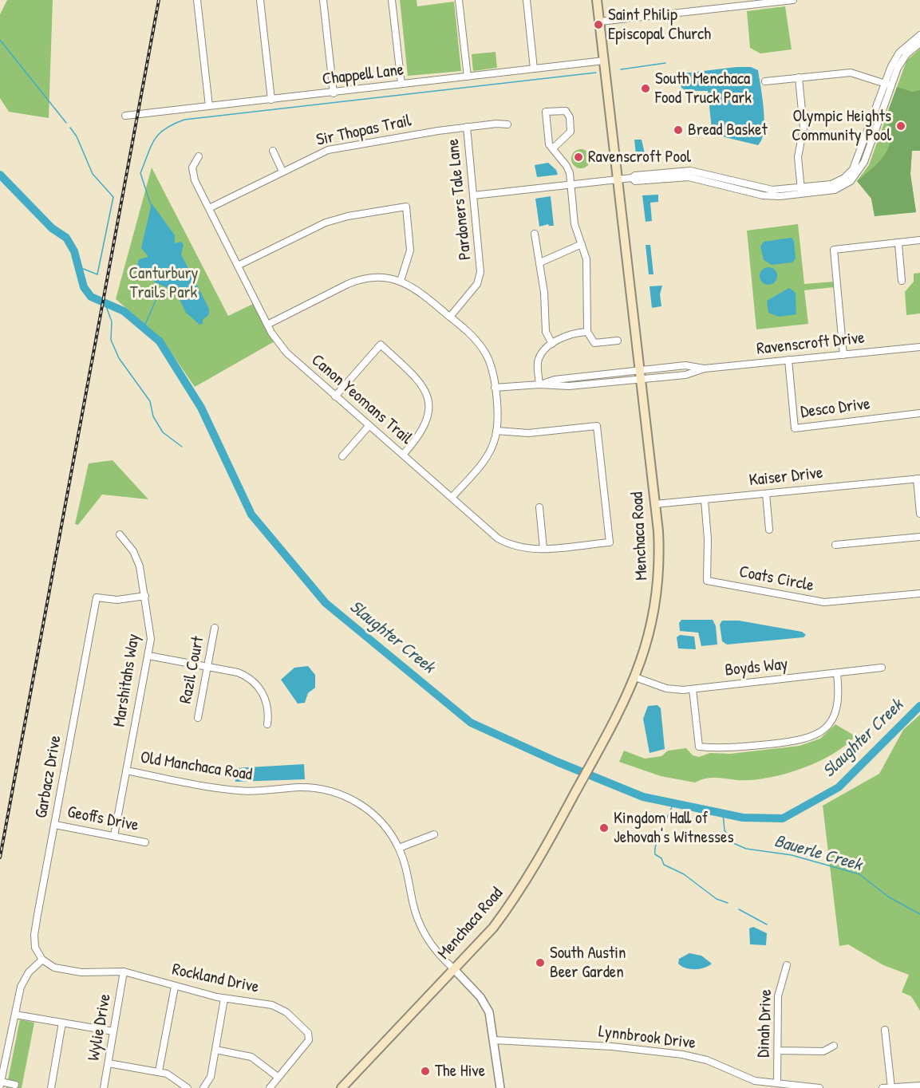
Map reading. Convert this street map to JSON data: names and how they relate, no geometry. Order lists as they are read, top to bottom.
{
  "streets": {
    "main road": ["Menchaca Road"],
    "street": [
      "Chappell Lane",
      "Sir Thopas Trail",
      "Pardoners Tale Lane",
      "Ravenscroft Drive",
      "Canon Yeomans Trail",
      "Desco Drive",
      "Kaiser Drive",
      "Coats Circle",
      "Boyds Way",
      "Razil Court",
      "Marshitahs Way",
      "Old Manchaca Road",
      "Garbacz Drive",
      "Geoffs Drive",
      "Rockland Drive",
      "Dinah Drive",
      "Wylie Drive",
      "Lynnbrook Drive"
    ]
  },
  "crossings": [
    ["Chappell Lane", "Menchaca Road"],
    ["Sir Thopas Trail", "Pardoners Tale Lane"],
    ["Sir Thopas Trail", "Canon Yeomans Trail"],
    ["Ravenscroft Drive", "Desco Drive"],
    ["Ravenscroft Drive", "Menchaca Road"],
    ["Kaiser Drive", "Menchaca Road"],
    ["Kaiser Drive", "Coats Circle"],
    ["Menchaca Road", "Boyds Way"],
    ["Menchaca Road", "Old Manchaca Road"],
    ["Marshitahs Way", "Old Manchaca Road"],
    ["Marshitahs Way", "Garbacz Drive"],
    ["Marshitahs Way", "Geoffs Drive"],
    ["Old Manchaca Road", "Lynnbrook Drive"],
    ["Garbacz Drive", "Geoffs Drive"],
    ["Garbacz Drive", "Rockland Drive"],
    ["Rockland Drive", "Wylie Drive"],
    ["Dinah Drive", "Lynnbrook Drive"]
  ],
  "water": ["Slaughter Creek", "Bauerle Creek"],
  "parks": ["Canturbury Trails Park"],
  "places": [
    "Saint Philip Episcopal Church",
    "South Menchaca Food Truck Park",
    "Olympic Heights Community Pool",
    "Bread Basket",
    "Ravenscroft Pool",
    "Kingdom Hall of Jehovah's Witnesses",
    "South Austin Beer Garden",
    "The Hive"
  ]
}
